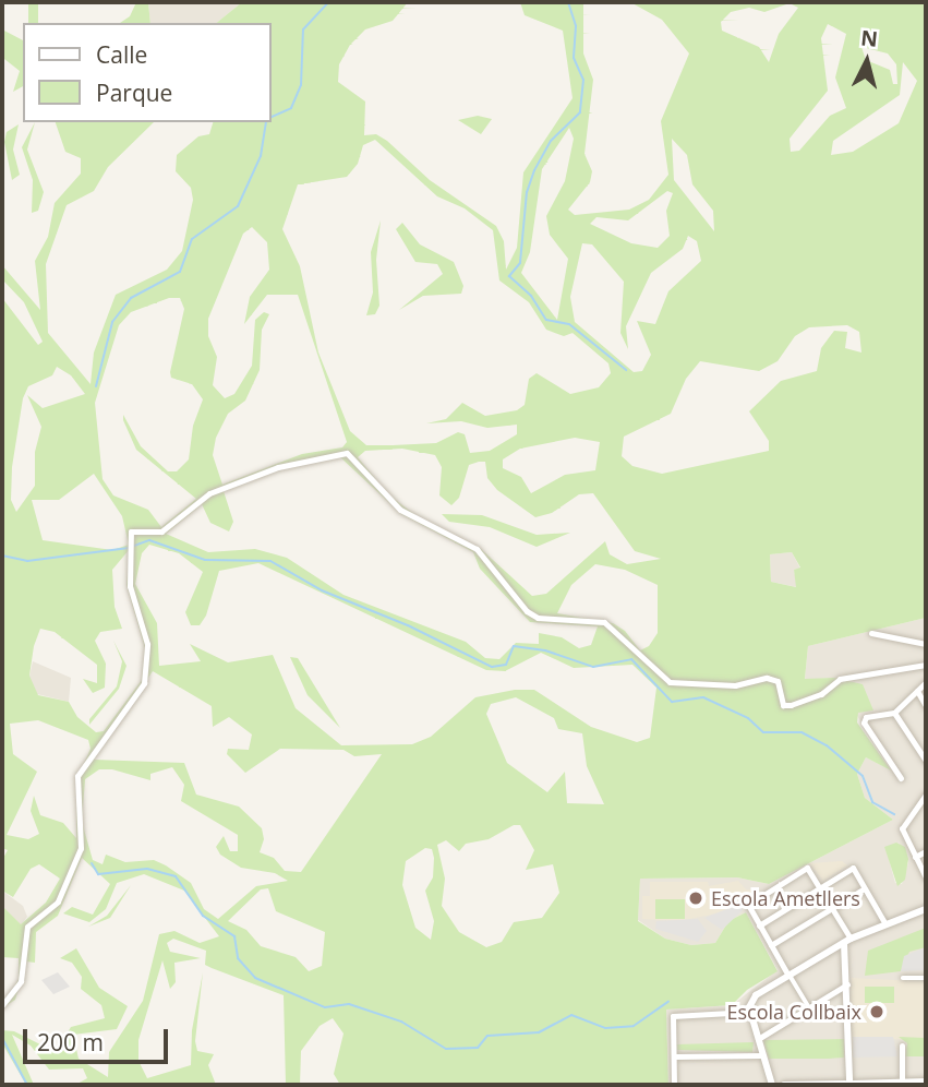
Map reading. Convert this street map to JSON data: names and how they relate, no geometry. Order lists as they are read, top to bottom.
{
  "places": ["Escola Ametllers", "Escola Collbaix"],
  "legend": ["Calle", "Parque"],
  "scale_bar": "200 m",
  "north": "top"
}
